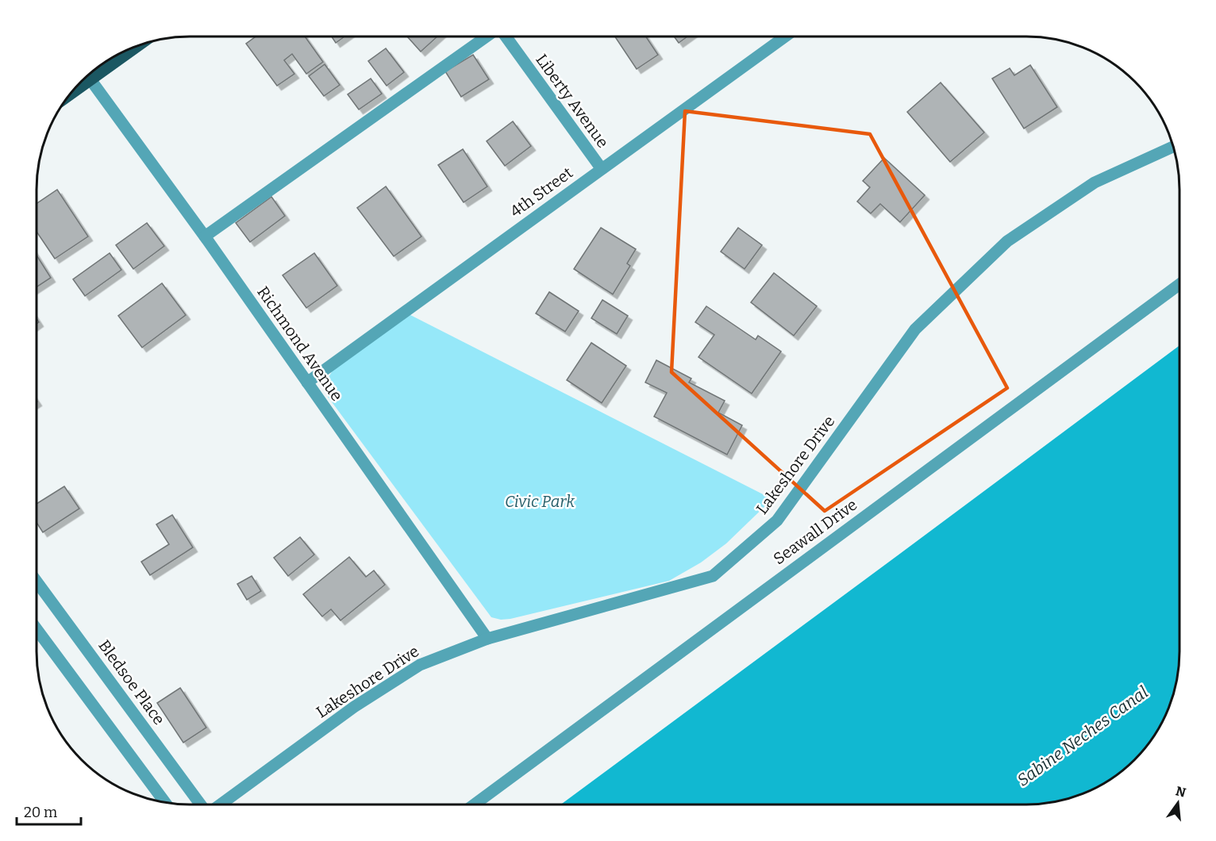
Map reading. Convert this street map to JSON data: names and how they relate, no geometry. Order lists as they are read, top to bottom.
{
  "streets": {
    "street": [
      "Liberty Avenue",
      "4th Street",
      "Richmond Avenue",
      "Lakeshore Drive",
      "Seawall Drive",
      "Bledsoe Place"
    ]
  },
  "crossings": [
    ["Liberty Avenue", "4th Street"],
    ["4th Street", "Richmond Avenue"],
    ["Richmond Avenue", "Lakeshore Drive"]
  ],
  "water": ["Sabine Neches Canal"],
  "parks": ["Civic Park"],
  "scale_bar": "20 m",
  "north": "top"
}
